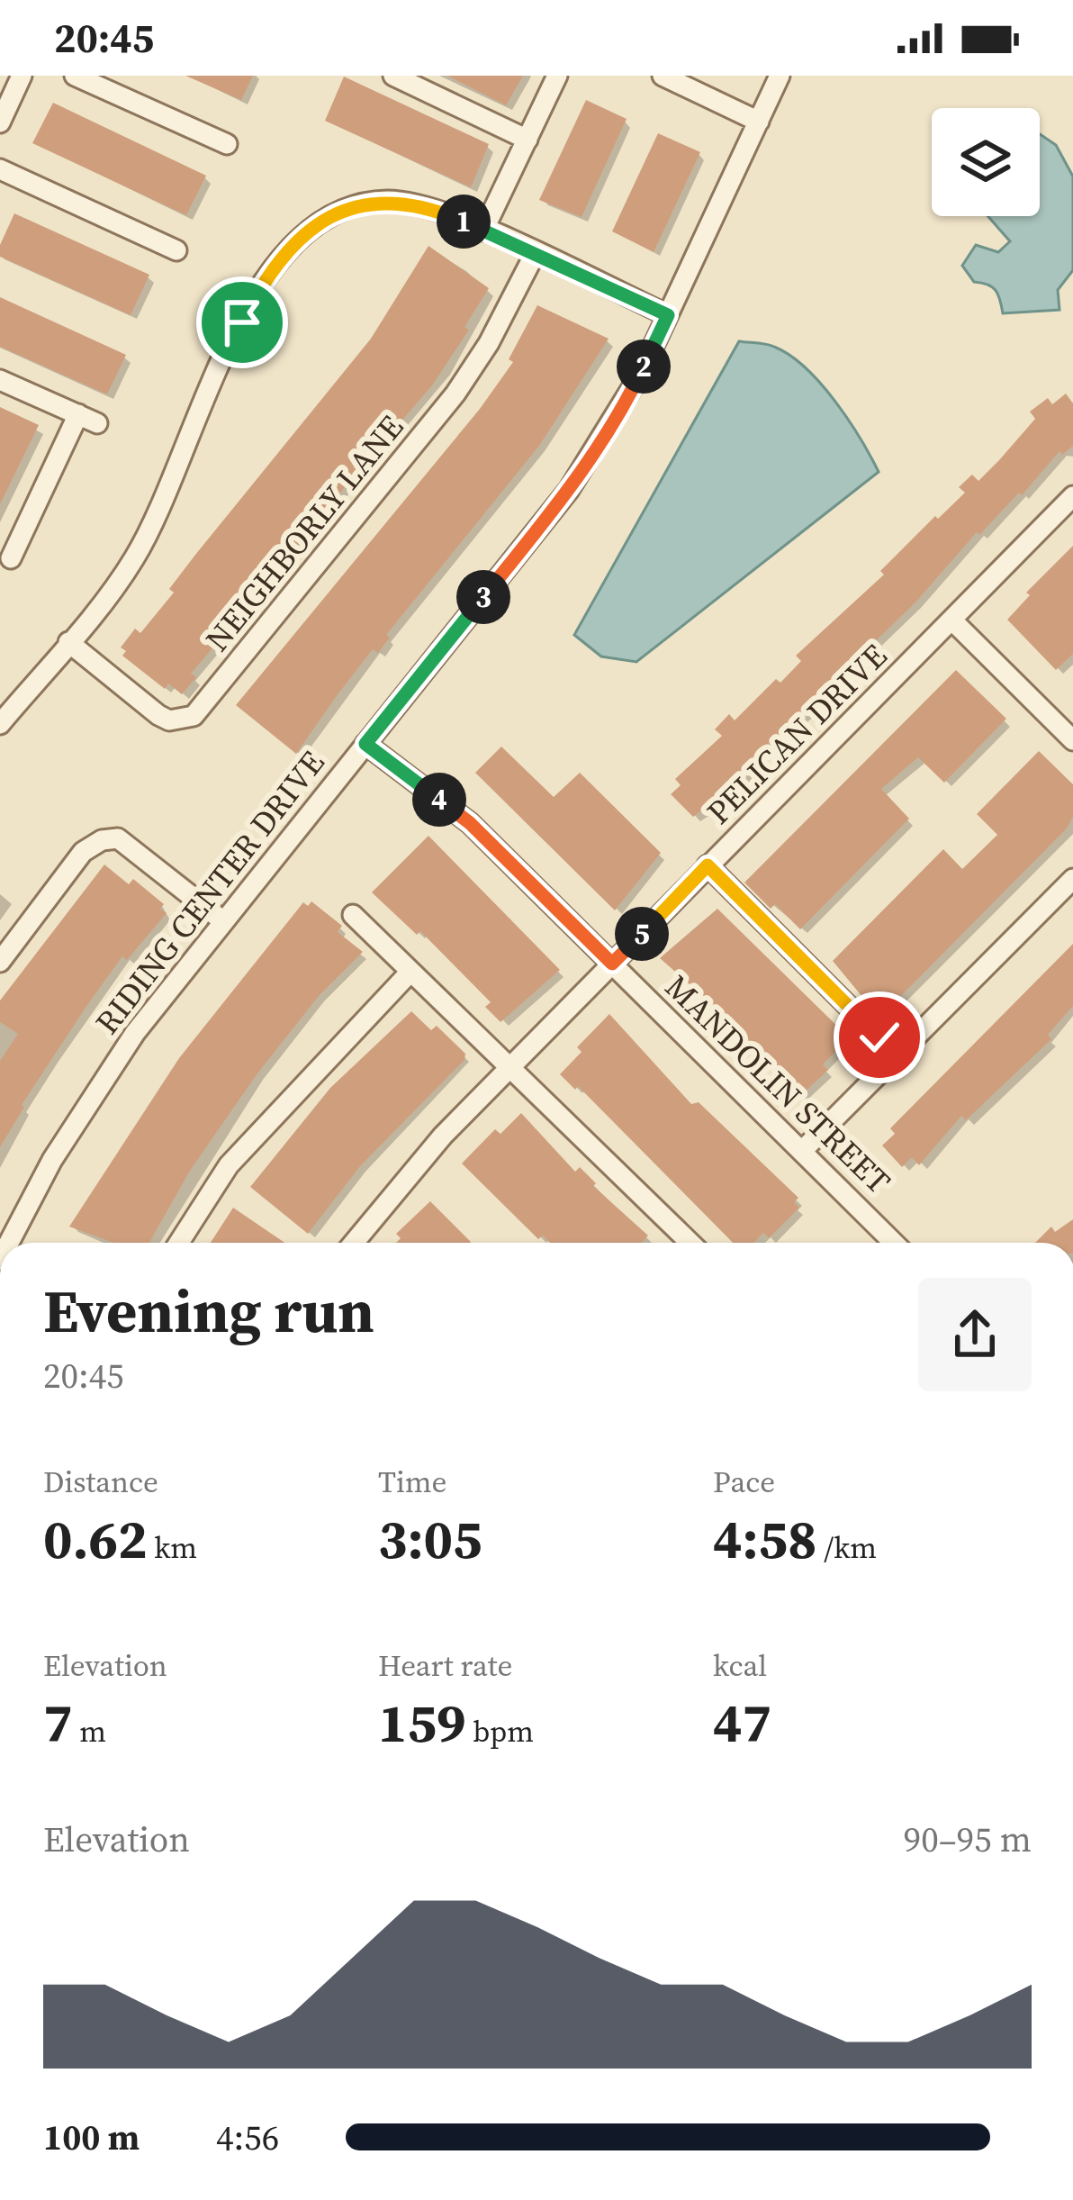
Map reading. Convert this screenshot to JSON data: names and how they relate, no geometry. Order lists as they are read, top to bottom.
{
  "streets": {
    "street": [
      "NEIGHBORLY LANE",
      "PELICAN DRIVE",
      "RIDING CENTER DRIVE",
      "MANDOLIN STREET"
    ]
  },
  "crossings": [
    ["PELICAN DRIVE", "MANDOLIN STREET"],
    ["RIDING CENTER DRIVE", "MANDOLIN STREET"]
  ],
  "page": {
    "status": "20:45",
    "pins": [
      "1",
      "2",
      "3",
      "4",
      "5"
    ],
    "heading": ["Evening run", "20:45"],
    "stats": [
      ["Distance", "0.62 km"],
      ["Time", "3:05"],
      ["Pace", "4:58 /km"],
      ["Elevation", "7 m"],
      ["Heart rate", "159 bpm"],
      ["kcal", "47"]
    ],
    "chart": ["Elevation", "90–95 m"],
    "list": [
      {
        "name": "100 m",
        "note": "4:56"
      }
    ]
  }
}
